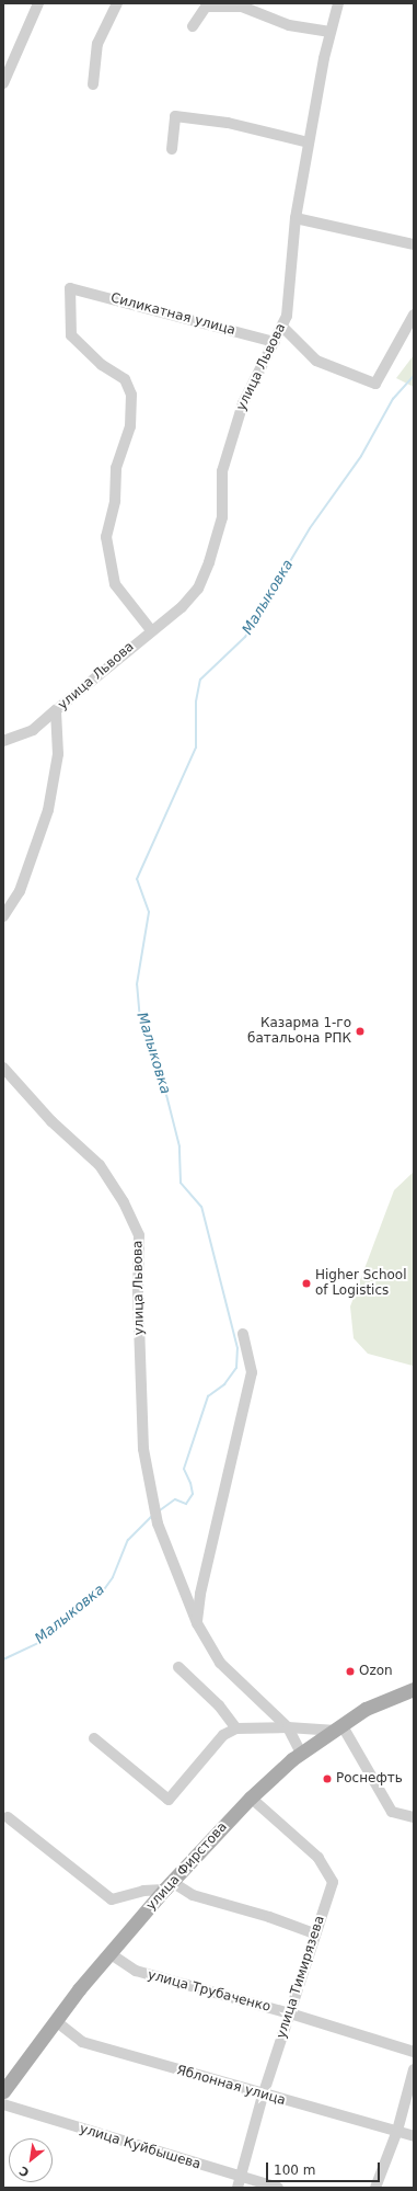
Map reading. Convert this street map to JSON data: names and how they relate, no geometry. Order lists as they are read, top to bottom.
{
  "streets": {
    "main road": ["улица Фирстова"],
    "street": [
      "Силикатная улица",
      "улица Львова",
      "улица Тимирязева",
      "улица Трубаченко",
      "Яблонная улица",
      "улица Куйбышева"
    ]
  },
  "crossings": [
    ["Силикатная улица", "улица Львова"],
    ["улица Львова", "улица Фирстова"],
    ["улица Фирстова", "улица Тимирязева"],
    ["улица Фирстова", "улица Трубаченко"],
    ["улица Фирстова", "Яблонная улица"],
    ["улица Тимирязева", "улица Трубаченко"],
    ["улица Тимирязева", "Яблонная улица"],
    ["улица Тимирязева", "улица Куйбышева"]
  ],
  "water": ["Малыковка"],
  "places": [
    "Казарма 1-го батальона РПК",
    "Higher School of Logistics",
    "Ozon",
    "Роснефть"
  ],
  "scale_bar": "100 m",
  "north": "bottom left"
}
